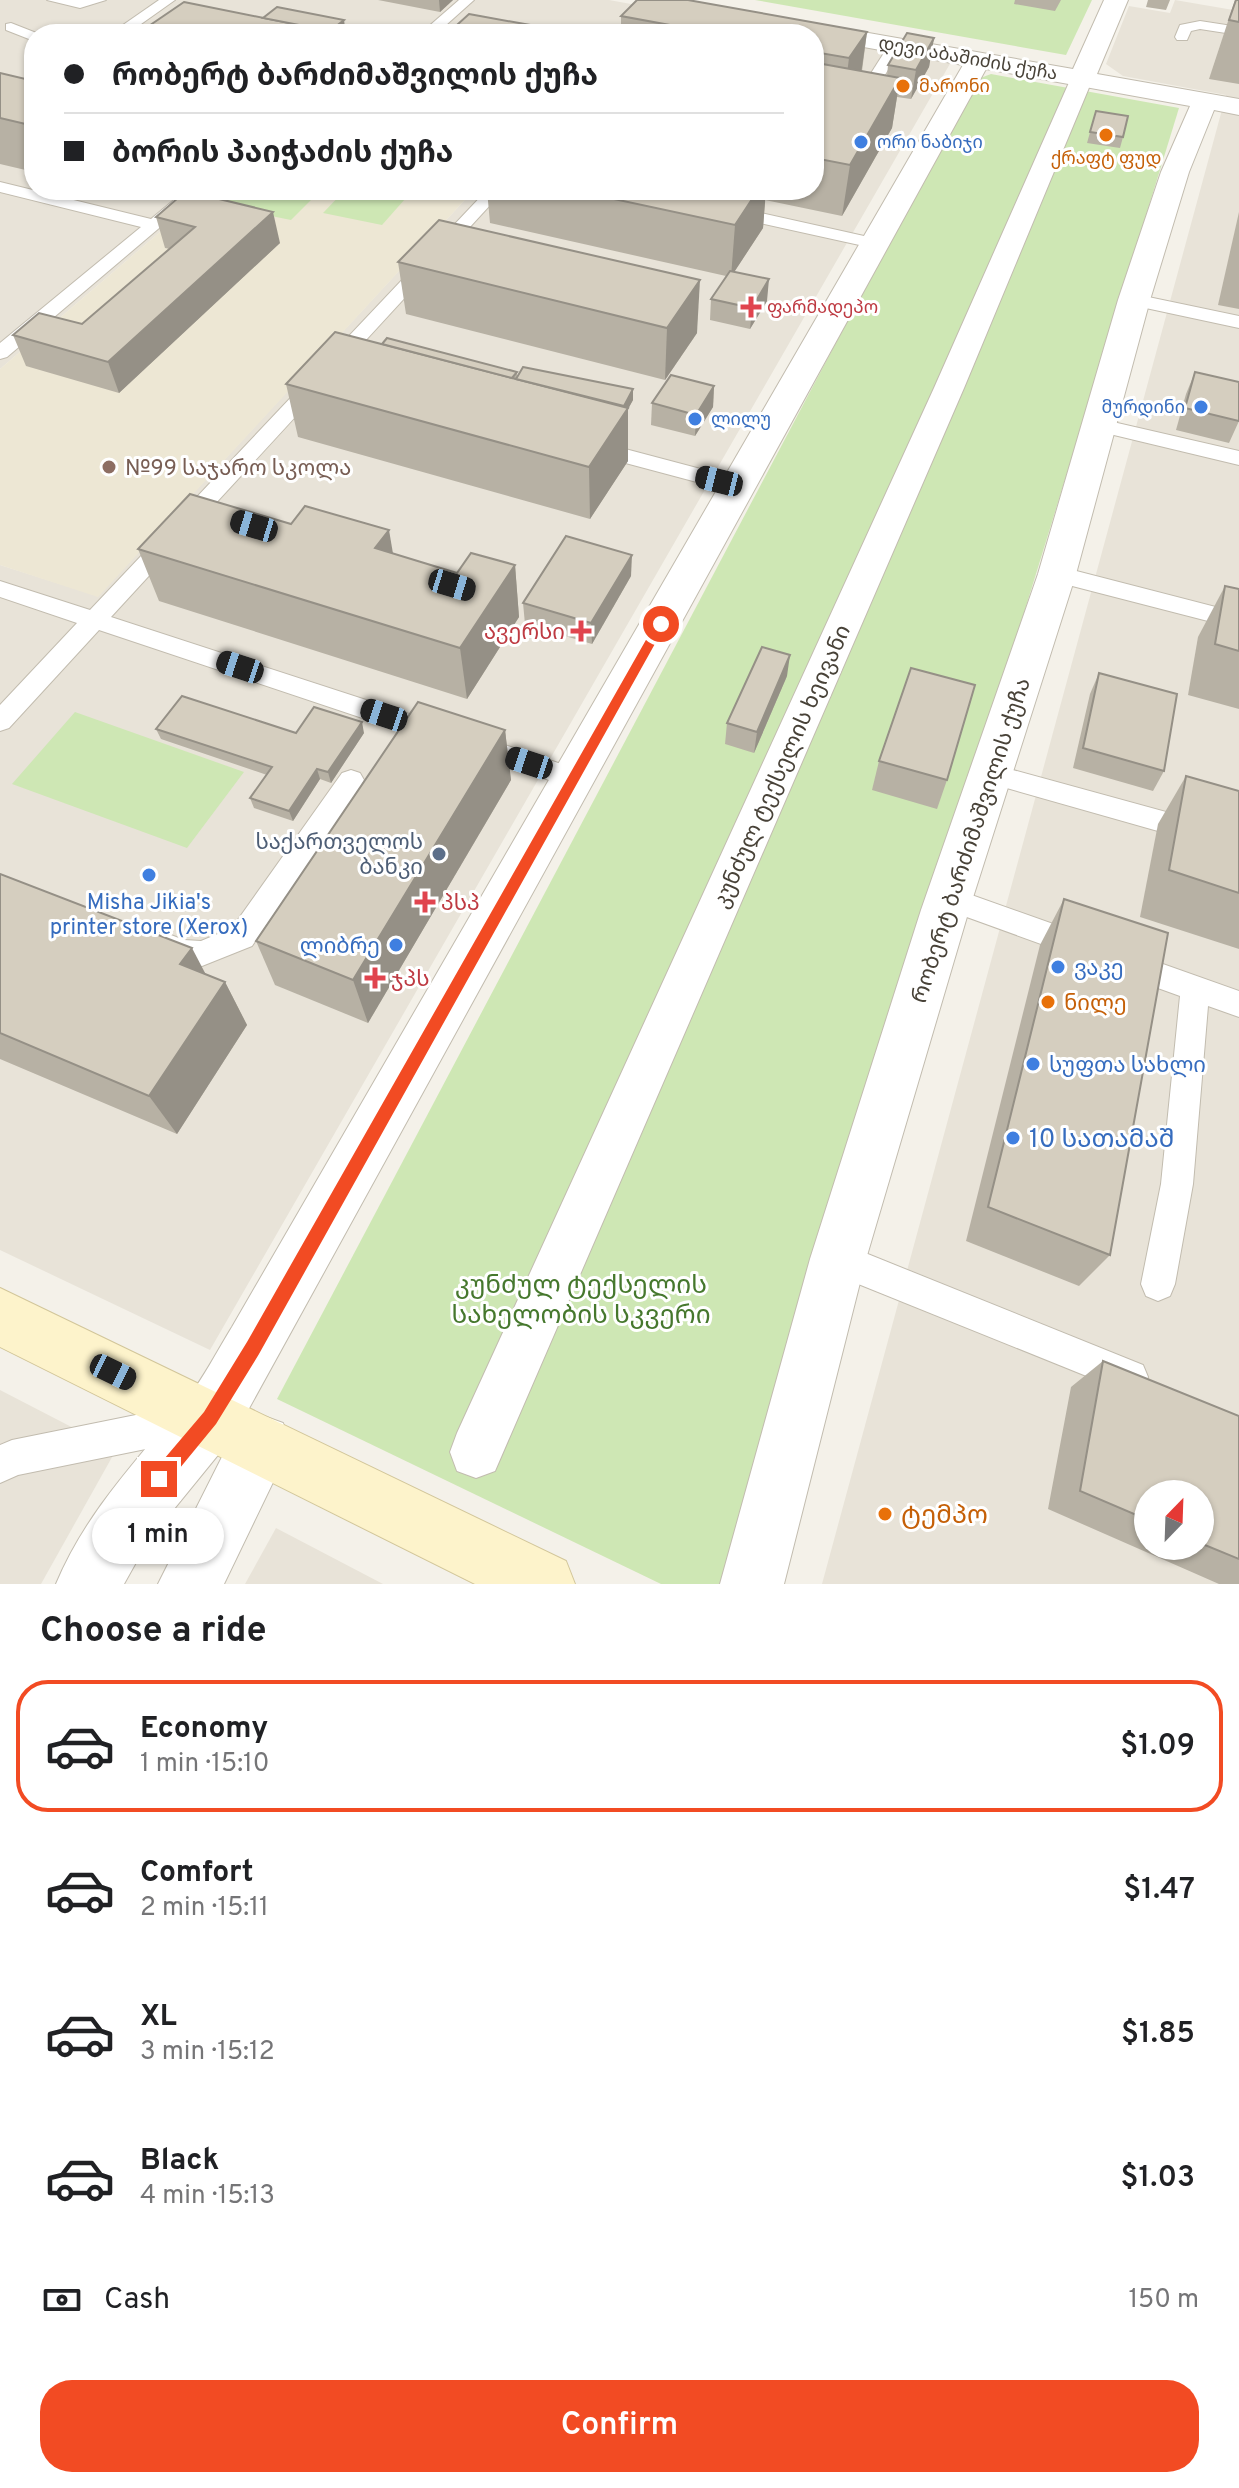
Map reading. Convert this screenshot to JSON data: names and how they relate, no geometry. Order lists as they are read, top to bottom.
{
  "streets": {
    "street": ["დევი აბაშიძის ქუჩა", "კუნძულ ტექსელის ხეივანი", "რობერტ ბარძიმაშვილის ქუჩა"]
  },
  "crossings": [
    ["დევი აბაშიძის ქუჩა", "კუნძულ ტექსელის ხეივანი"],
    ["დევი აბაშიძის ქუჩა", "რობერტ ბარძიმაშვილის ქუჩა"]
  ],
  "parks": ["კუნძულ ტექსელის სახელობის სკვერი"],
  "places": {
    "other": [
      "მარონი",
      "ქრაფტ ფუდ",
      "ორი ნაბიჯი",
      "მურდინი",
      "ლილუ",
      "№99 საჯარო სკოლა",
      "საქართველოს ბანკი",
      "Misha Jikia's printer store (Xerox)",
      "ლიბრე",
      "ვაკე",
      "ნილე",
      "სუფთა სახლი",
      "10 სათამაშ",
      "ტემპო"
    ],
    "health": [
      "ფარმადეპო",
      "ავერსი",
      "პსპ",
      "ჯპს"
    ]
  },
  "north": "top right",
  "page": {
    "banner": ["რობერტ ბარძიმაშვილის ქუჩა", "ბორის პაიჭაძის ქუჩა"],
    "bubble": "1 min",
    "heading": "Choose a ride",
    "list": [
      {
        "name": "Economy",
        "note": "1 min · 15:10",
        "value": "$1.09"
      },
      {
        "name": "Comfort",
        "note": "2 min · 15:11",
        "value": "$1.47"
      },
      {
        "name": "XL",
        "note": "3 min · 15:12",
        "value": "$1.85"
      },
      {
        "name": "Black",
        "note": "4 min · 15:13",
        "value": "$1.03"
      }
    ],
    "pay": ["Cash", "150 m"],
    "buttons": "Confirm"
  }
}
